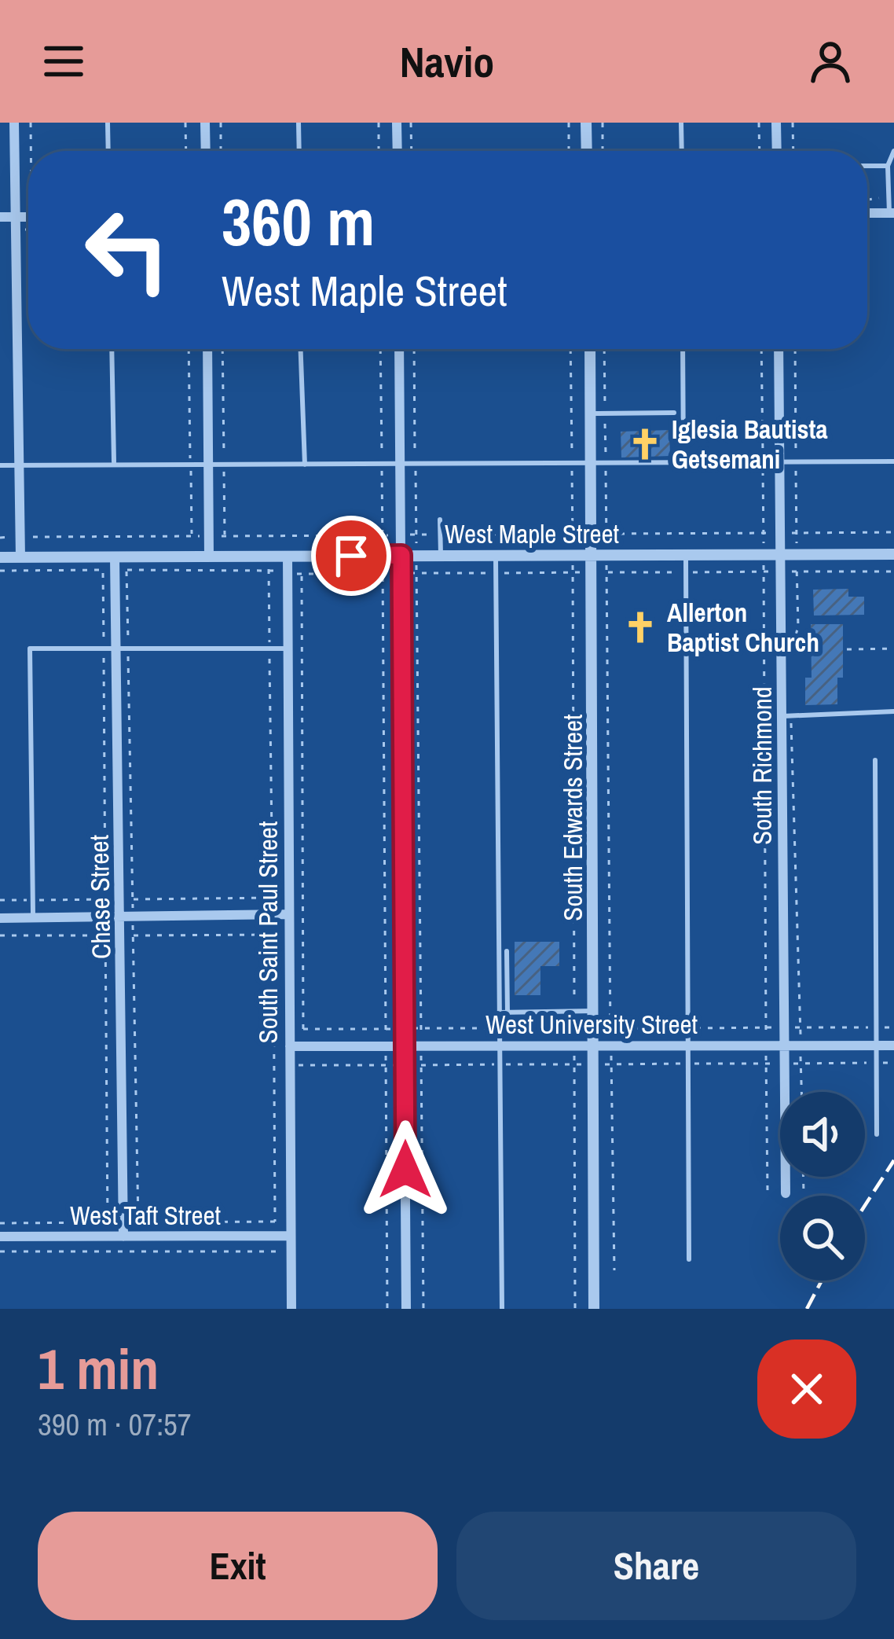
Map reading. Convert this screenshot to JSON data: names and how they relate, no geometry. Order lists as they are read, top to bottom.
{
  "streets": {
    "street": [
      "West Maple Street",
      "South Richmond",
      "South Edwards Street",
      "Chase Street",
      "South Saint Paul Street",
      "West University Street",
      "West Taft Street"
    ]
  },
  "crossings": [
    ["West Maple Street", "South Richmond"],
    ["West Maple Street", "South Edwards Street"],
    ["West Maple Street", "Chase Street"],
    ["West Maple Street", "South Saint Paul Street"],
    ["South Richmond", "West University Street"],
    ["South Edwards Street", "West University Street"],
    ["Chase Street", "West Taft Street"],
    ["South Saint Paul Street", "West University Street"],
    ["South Saint Paul Street", "West Taft Street"]
  ],
  "places": {
    "church": ["Iglesia Bautista Getsemani", "Allerton Baptist Church"]
  },
  "page": {
    "header": "Navio",
    "turn": ["360 m", "West Maple Street"],
    "heading": ["1 min", "390 m · 07:57"],
    "buttons": ["Exit", "Share"]
  }
}
